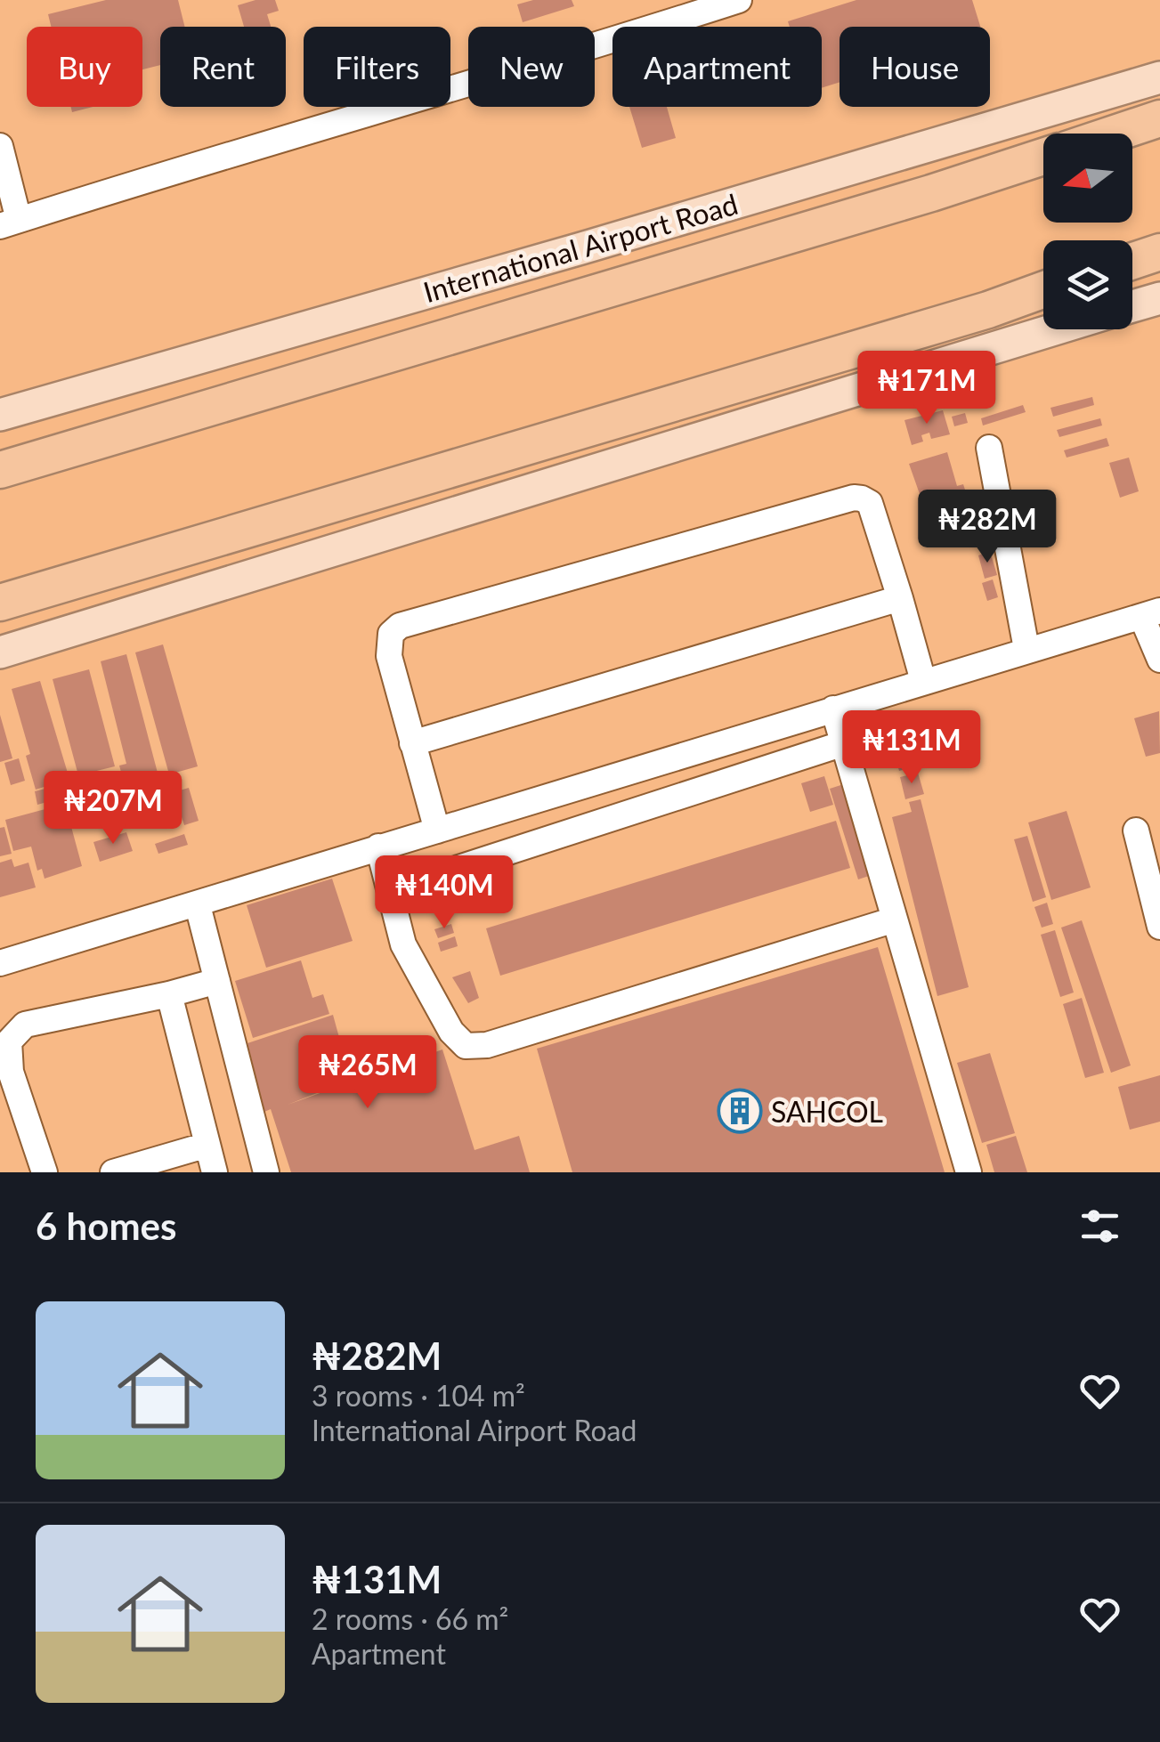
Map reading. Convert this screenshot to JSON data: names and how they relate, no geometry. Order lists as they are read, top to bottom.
{
  "streets": {
    "highway": ["International Airport Road"]
  },
  "places": {
    "building": ["SAHCOL"]
  },
  "north": "left",
  "page": {
    "chip": [
      "Buy",
      "Rent",
      "Filters",
      "New",
      "Apartment",
      "House"
    ],
    "price": [
      "₦171M",
      "₦282M",
      "₦131M",
      "₦207M",
      "₦140M",
      "₦265M"
    ],
    "heading": "6 homes",
    "list": [
      {
        "name": "₦282M",
        "note": "3 rooms · 104 m² · International Airport Road"
      },
      {
        "name": "₦131M",
        "note": "2 rooms · 66 m² · Apartment"
      }
    ]
  }
}
